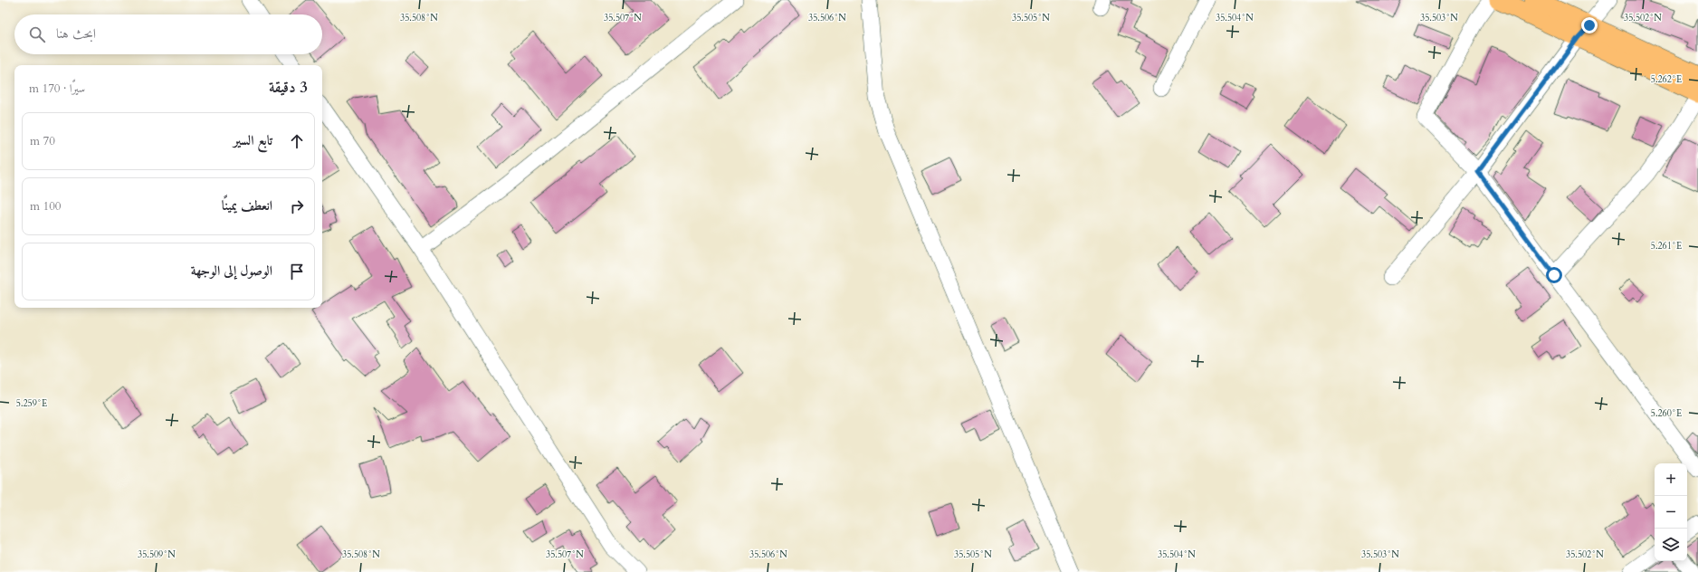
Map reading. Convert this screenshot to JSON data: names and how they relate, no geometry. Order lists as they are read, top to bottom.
{
  "page": {
    "search": "ابحث هنا",
    "heading": ["3 دقيقة", "سيرًا · 170 m"],
    "list": [
      ["تابع السير", "70 m"],
      ["انعطف يمينًا", "100 m"],
      "الوصول إلى الوجهة"
    ],
    "map_buttons": ["+", "−"]
  },
  "coordinates": [
    "35.508°N",
    "35.507°N",
    "35.506°N",
    "35.505°N",
    "35.504°N",
    "35.503°N",
    "35.502°N",
    "5.262°E",
    "5.261°E",
    "5.259°E",
    "5.260°E",
    "35.509°N"
  ]
}
